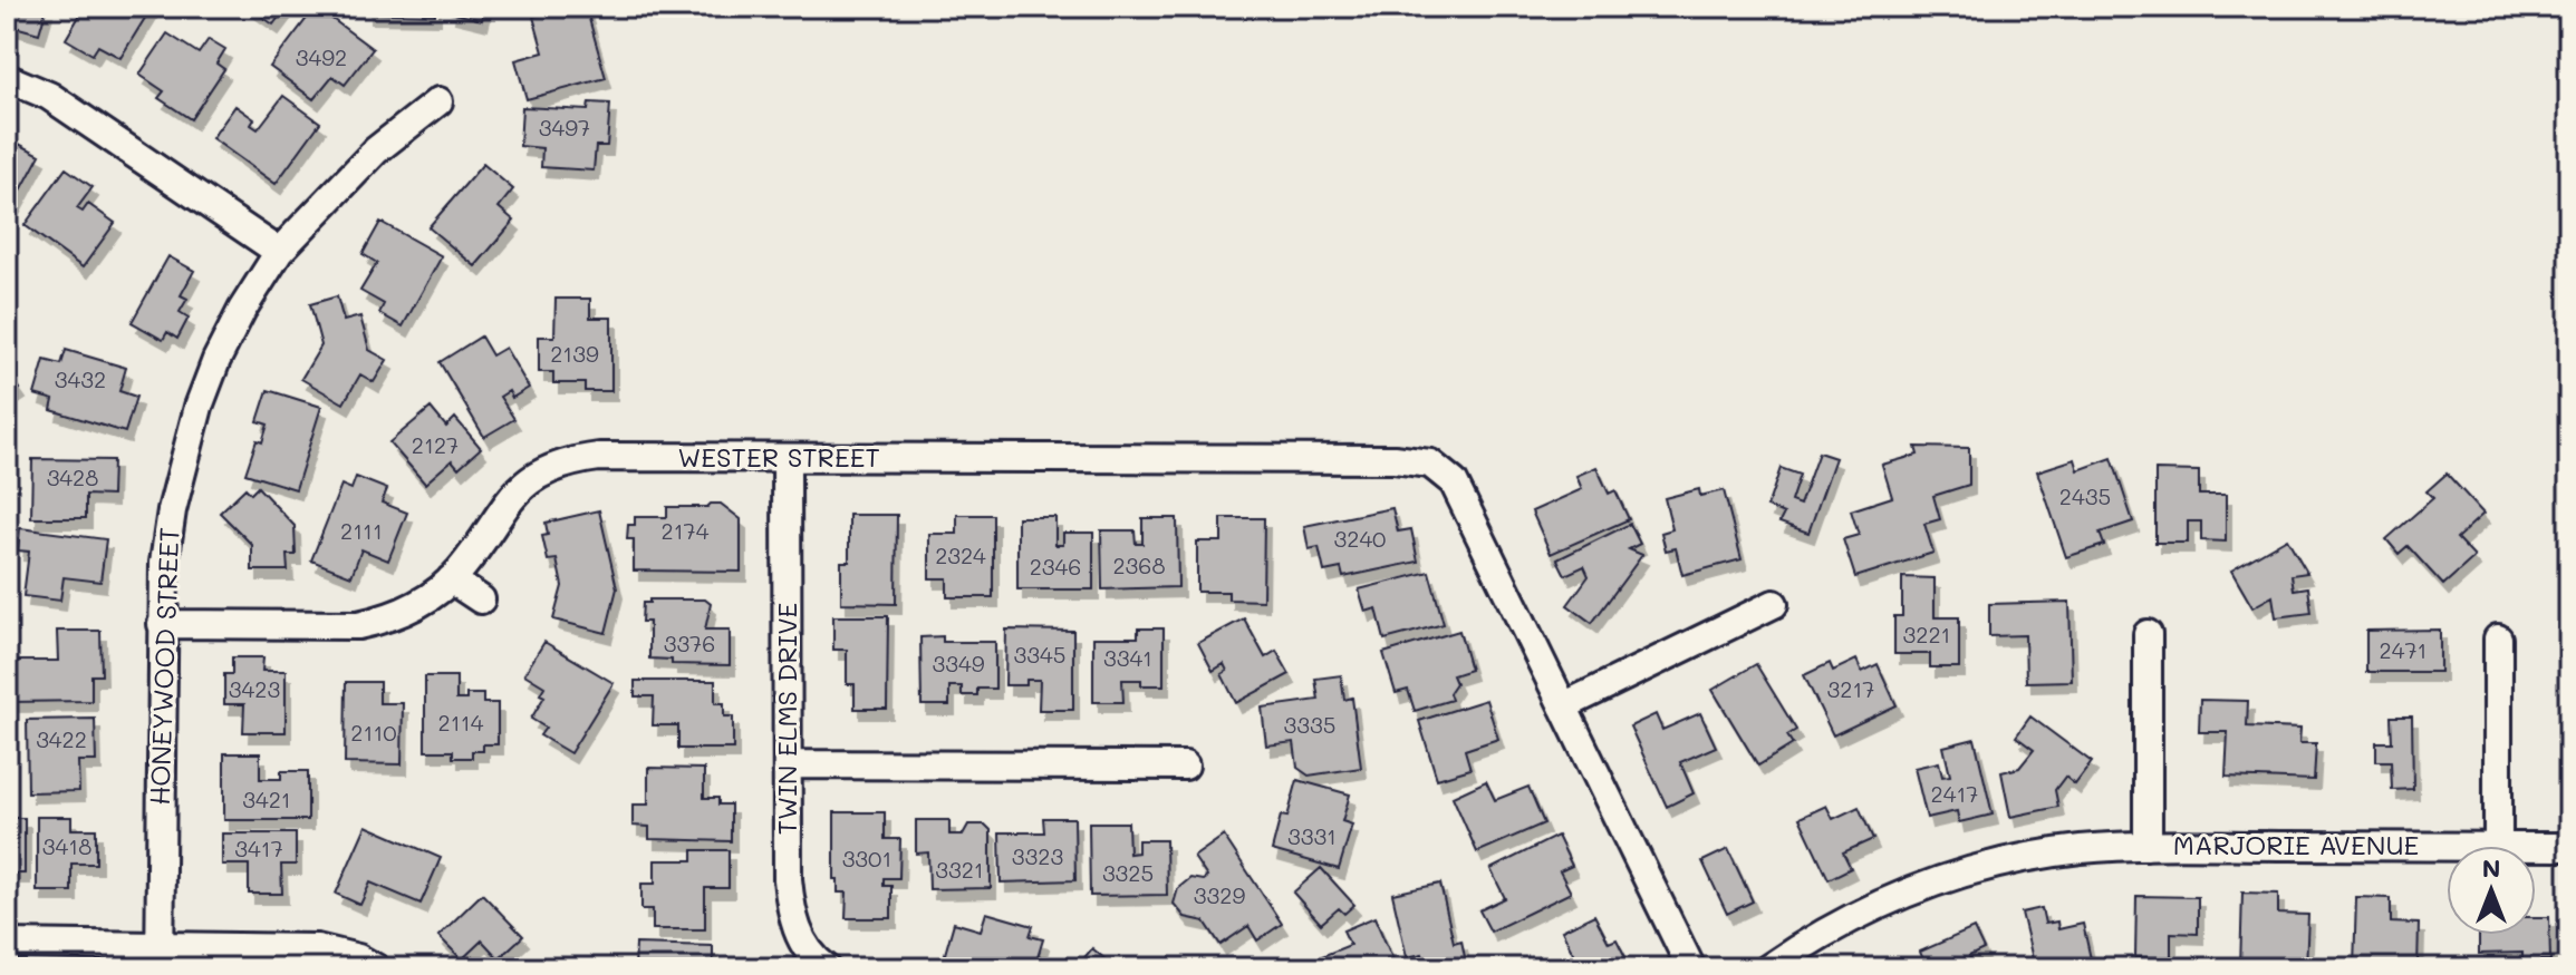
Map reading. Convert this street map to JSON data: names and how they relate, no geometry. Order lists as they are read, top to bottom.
{
  "streets": {
    "street": [
      "WESTER STREET",
      "HONEYWOOD STREET",
      "TWIN ELMS DRIVE",
      "MARJORIE AVENUE"
    ]
  },
  "crossings": [
    ["WESTER STREET", "HONEYWOOD STREET"],
    ["WESTER STREET", "TWIN ELMS DRIVE"]
  ],
  "house_numbers": [
    "3492",
    "3497",
    "2139",
    "3432",
    "2127",
    "3428",
    "2435",
    "2111",
    "2174",
    "3240",
    "2324",
    "2368",
    "2346",
    "3221",
    "3376",
    "2471",
    "3345",
    "3341",
    "3349",
    "3423",
    "3217",
    "2114",
    "3335",
    "2110",
    "3422",
    "2417",
    "3421",
    "3331",
    "3418",
    "3417",
    "3323",
    "3301",
    "3321",
    "3325",
    "3329"
  ],
  "north": "top"
}
